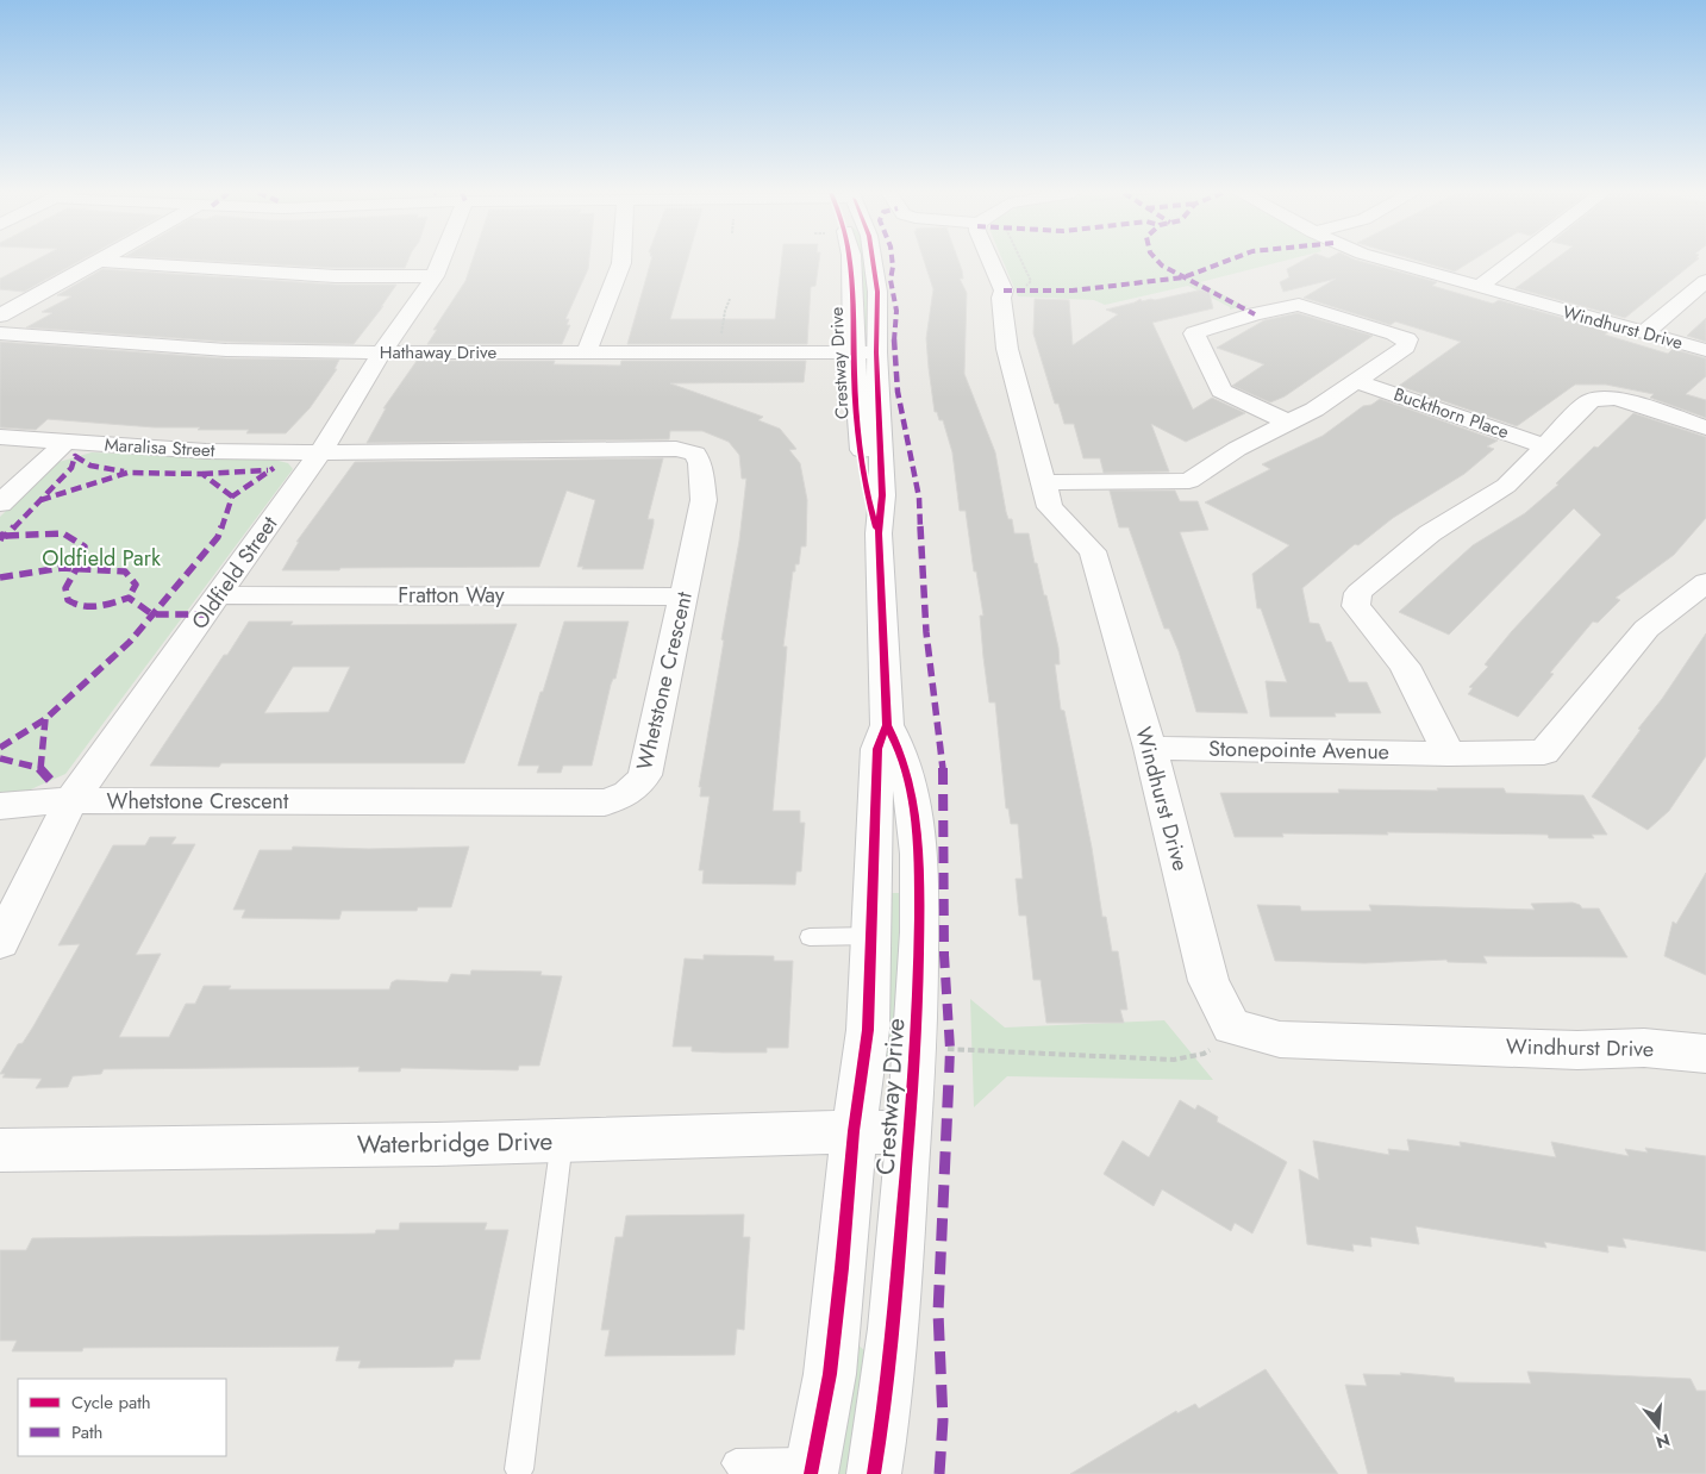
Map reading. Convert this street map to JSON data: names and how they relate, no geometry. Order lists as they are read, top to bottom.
{
  "streets": {
    "street": [
      "Windhurst Drive",
      "Hathaway Drive",
      "Crestway Drive",
      "Buckthorn Place",
      "Maralisa Street",
      "Oldfield Street",
      "Fratton Way",
      "Whetstone Crescent",
      "Stonepointe Avenue",
      "Waterbridge Drive"
    ]
  },
  "crossings": [
    ["Windhurst Drive", "Stonepointe Avenue"],
    ["Hathaway Drive", "Crestway Drive"],
    ["Hathaway Drive", "Oldfield Street"],
    ["Crestway Drive", "Waterbridge Drive"],
    ["Maralisa Street", "Oldfield Street"],
    ["Maralisa Street", "Whetstone Crescent"],
    ["Oldfield Street", "Fratton Way"],
    ["Oldfield Street", "Whetstone Crescent"],
    ["Fratton Way", "Whetstone Crescent"]
  ],
  "parks": ["Oldfield Park"],
  "legend": ["Cycle path", "Path"],
  "north": "bottom"
}
